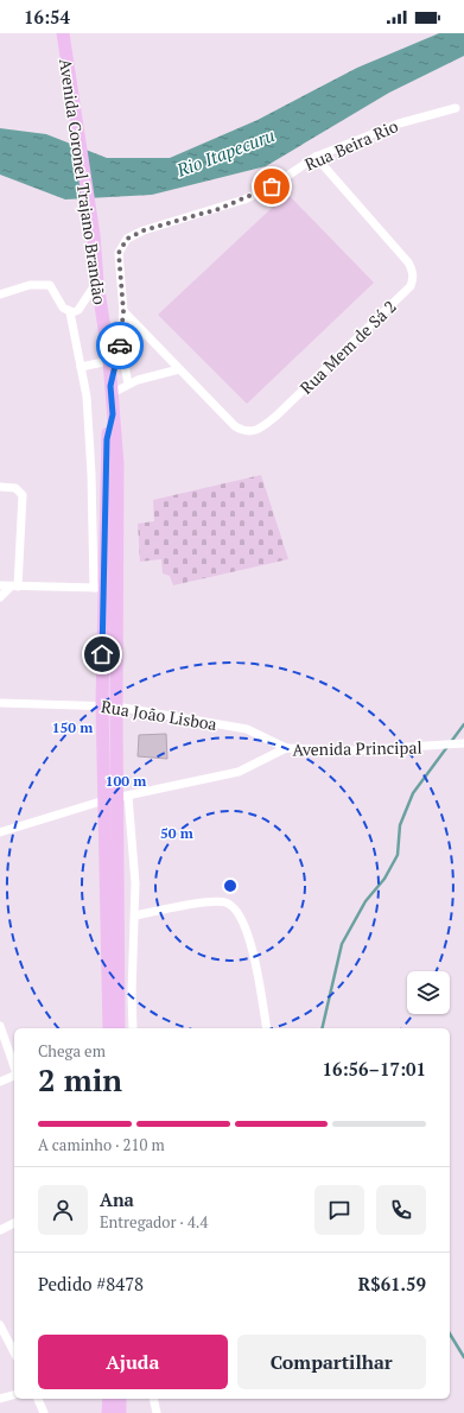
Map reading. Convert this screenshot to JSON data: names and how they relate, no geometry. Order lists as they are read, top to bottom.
{
  "streets": {
    "main road": ["Avenida Coronel Trajano Brandão"],
    "street": [
      "Rua Beira Rio",
      "Rua Mem de Sá 2",
      "Rua João Lisboa",
      "Avenida Principal"
    ]
  },
  "crossings": [
    ["Rua Beira Rio", "Avenida Coronel Trajano Brandão"],
    ["Rua Beira Rio", "Rua Mem de Sá 2"],
    ["Avenida Coronel Trajano Brandão", "Rua João Lisboa"],
    ["Avenida Coronel Trajano Brandão", "Avenida Principal"],
    ["Rua João Lisboa", "Avenida Principal"]
  ],
  "water": ["Rio Itapecuru"],
  "page": {
    "status": "16:54",
    "heading": ["2 min", "Chega em", "16:56–17:01"],
    "panel": [
      "Ana",
      "Entregador · 4.4",
      "Pedido #8478",
      "R$61.59"
    ],
    "bar": "A caminho · 210 m",
    "buttons": ["Ajuda", "Compartilhar"]
  },
  "rings": ["150 m", "100 m", "50 m"]
}
